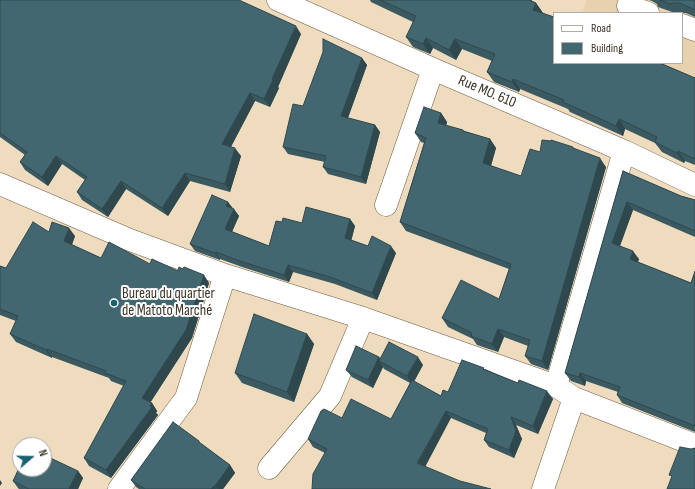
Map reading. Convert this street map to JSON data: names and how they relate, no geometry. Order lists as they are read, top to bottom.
{
  "streets": {
    "street": ["Rue MO. 610"]
  },
  "places": ["Bureau du quartier de Matoto Marché"],
  "legend": ["Road", "Building"],
  "north": "right"
}
